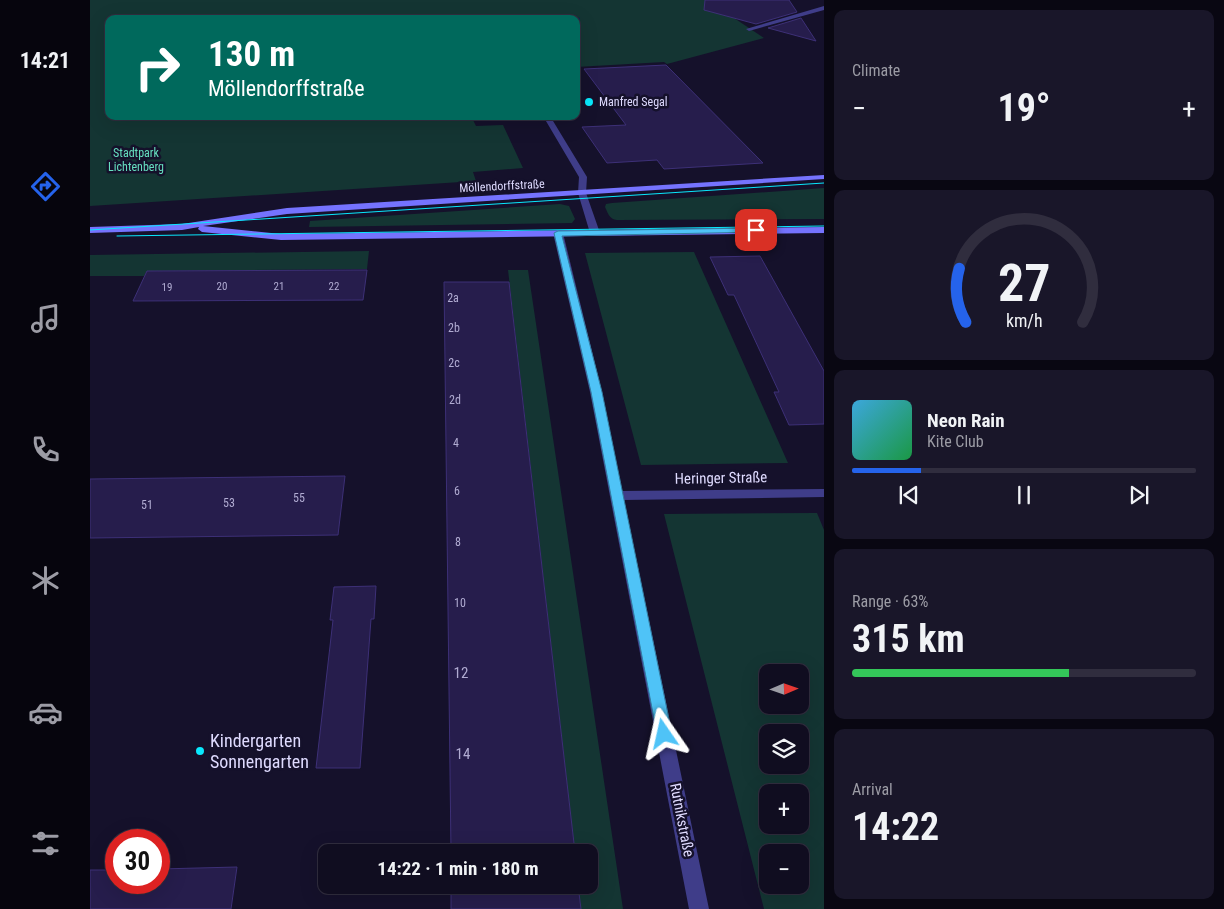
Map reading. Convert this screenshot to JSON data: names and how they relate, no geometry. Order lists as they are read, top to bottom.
{
  "streets": {
    "main road": ["Möllendorffstraße"],
    "street": ["Heringer Straße", "Rutnikstraße"]
  },
  "crossings": [
    ["Möllendorffstraße", "Rutnikstraße"],
    ["Heringer Straße", "Rutnikstraße"]
  ],
  "parks": ["Stadtpark Lichtenberg"],
  "places": ["Manfred Segal", "Kindergarten Sonnengarten"],
  "house_numbers": [
    "20",
    "21",
    "22",
    "19",
    "2a",
    "2b",
    "2c",
    "2d",
    "4",
    "6",
    "55",
    "53",
    "51",
    "8",
    "10",
    "12",
    "14"
  ],
  "north": "right",
  "page": {
    "tabs": "14:21",
    "tile": [
      "Climate",
      ["Range · 63%", "315 km"],
      ["Arrival", "14:22"]
    ],
    "turn": ["130 m", "Möllendorffstraße"],
    "heat": ["−", "19°", "+"],
    "song": ["Neon Rain", "Kite Club"],
    "map_buttons": ["+", "−"],
    "limit": "30",
    "trip": "14:22 · 1 min · 180 m",
    "gauge": ["27", "km/h"]
  }
}
